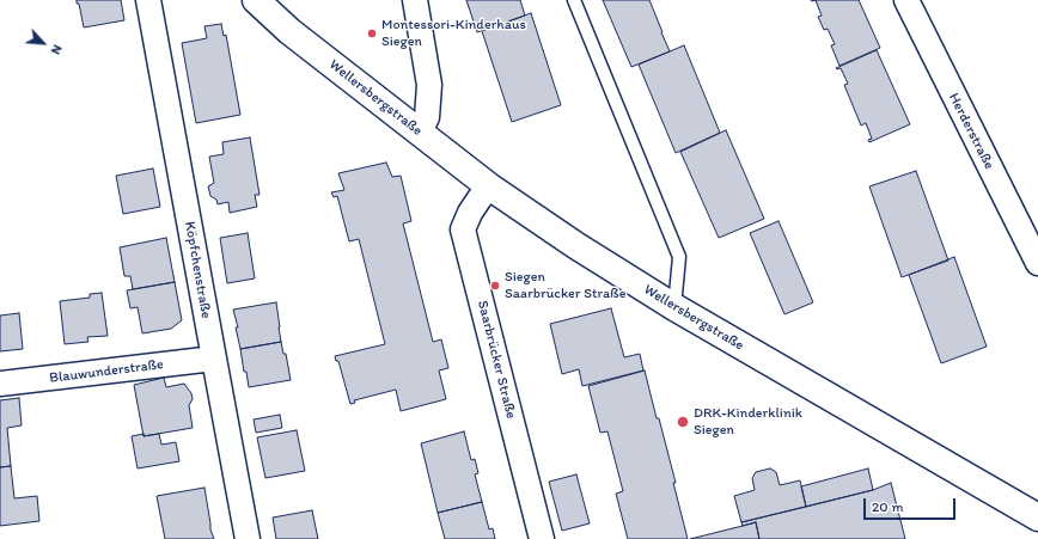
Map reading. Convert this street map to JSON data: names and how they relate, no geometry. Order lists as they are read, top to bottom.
{
  "streets": {
    "street": [
      "Wellersbergstraße",
      "Herderstraße",
      "Köpfchenstraße",
      "Saarbrücker Straße",
      "Blauwunderstraße"
    ]
  },
  "crossings": [
    ["Wellersbergstraße", "Saarbrücker Straße"],
    ["Köpfchenstraße", "Blauwunderstraße"]
  ],
  "places": ["Montessori-Kinderhaus Siegen", "Siegen Saarbrücker Straße", "DRK-Kinderklinik Siegen"],
  "scale_bar": "20 m",
  "north": "bottom right"
}
